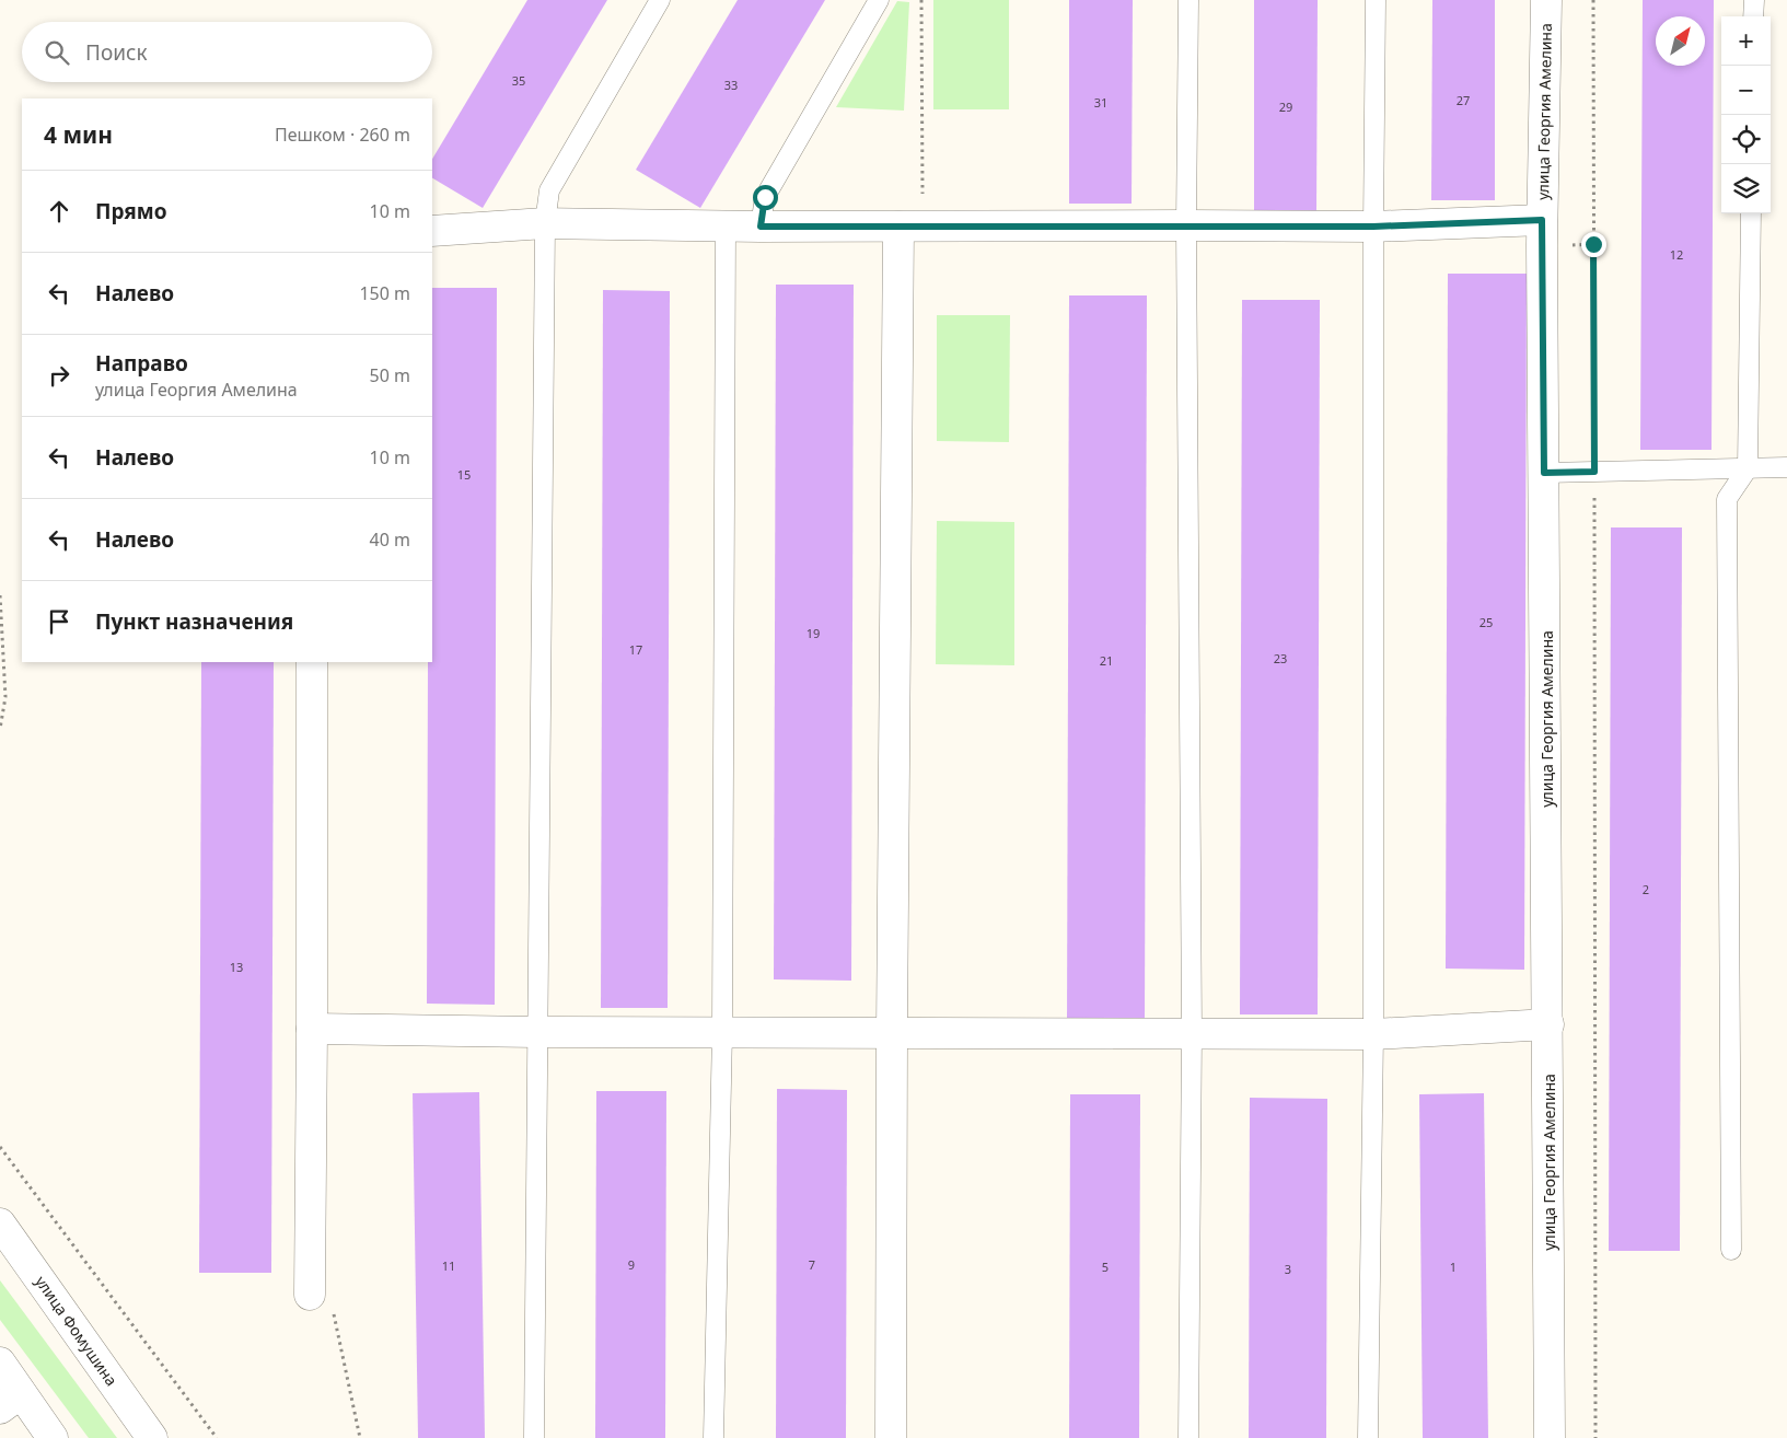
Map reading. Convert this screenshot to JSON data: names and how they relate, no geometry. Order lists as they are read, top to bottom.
{
  "streets": {
    "street": ["улица Георгия Амелина", "улица Фомушина"]
  },
  "house_numbers": [
    "35",
    "33",
    "27",
    "31",
    "29",
    "12",
    "15",
    "25",
    "19",
    "17",
    "23",
    "21",
    "2",
    "13",
    "9",
    "7",
    "11",
    "5",
    "1",
    "3"
  ],
  "north": "top right",
  "page": {
    "map_buttons": ["+", "−"],
    "search": "Поиск",
    "heading": ["4 мин", "Пешком · 260 m"],
    "list": [
      ["Прямо", "10 m"],
      ["Налево", "150 m"],
      ["Направо", "улица Георгия Амелина", "50 m"],
      ["Налево", "10 m"],
      ["Налево", "40 m"],
      "Пункт назначения"
    ]
  }
}
